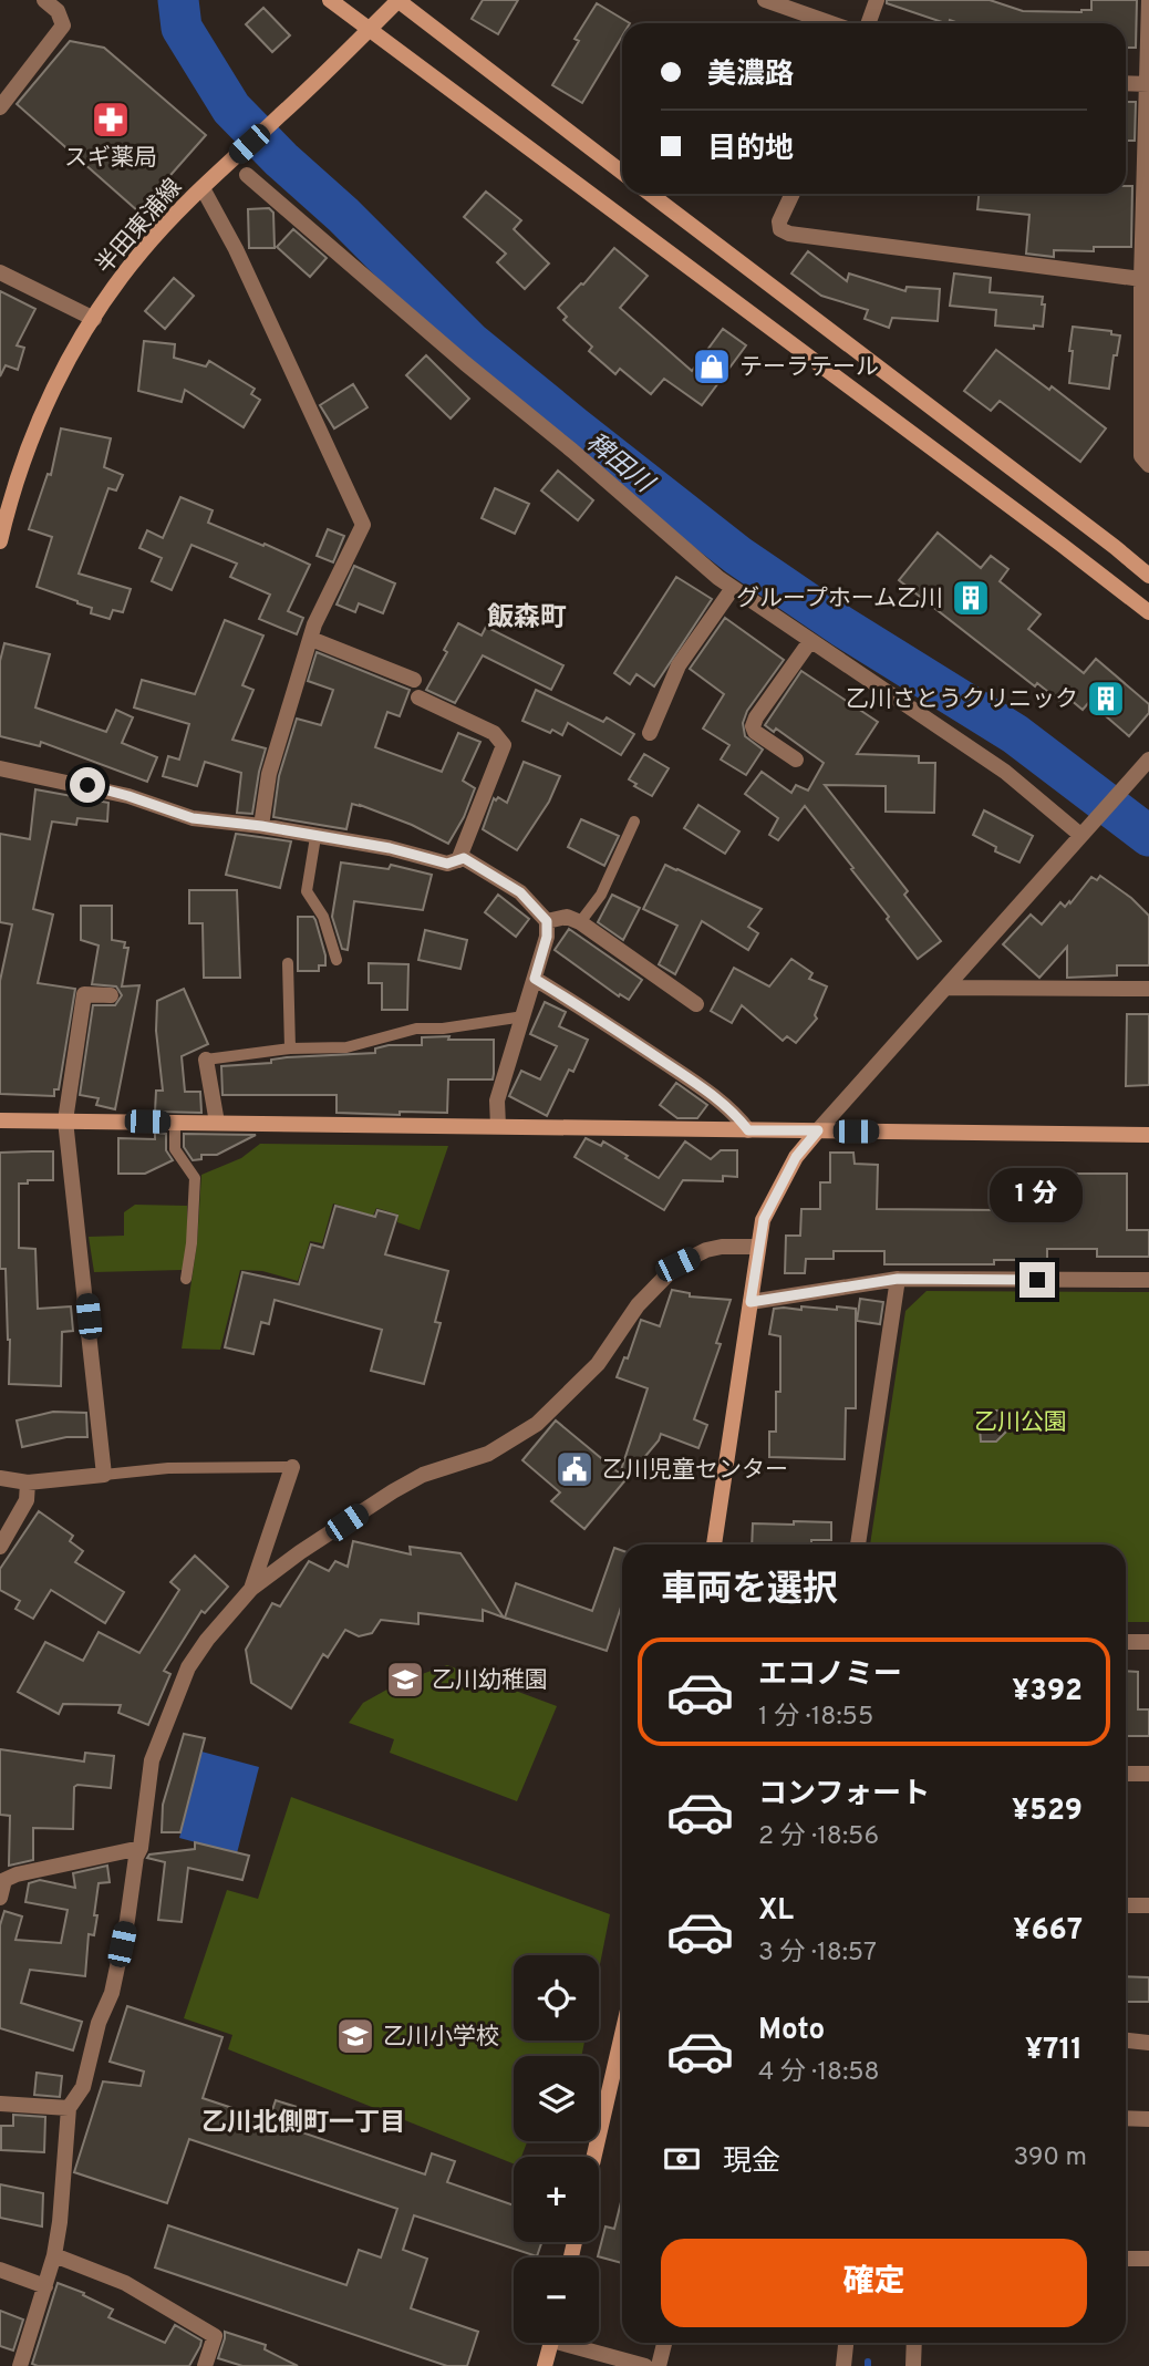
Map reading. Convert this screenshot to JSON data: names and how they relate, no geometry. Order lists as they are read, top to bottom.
{
  "streets": {
    "street": ["半田東浦線"]
  },
  "districts": ["飯森町", "乙川北側町一丁目"],
  "water": ["稗田川"],
  "parks": ["乙川公園"],
  "places": {
    "pharmacy": ["スギ薬局"],
    "shop": ["テーラテール"],
    "building": ["グループホーム乙川", "乙川さとうクリニック"],
    "public building": ["乙川児童センター"],
    "school or university": ["乙川幼稚園", "乙川小学校"]
  },
  "page": {
    "banner": ["美濃路", "目的地"],
    "bubble": "1 分",
    "heading": "車両を選択",
    "list": [
      {
        "name": "エコノミー",
        "note": "1 分 · 18:55",
        "value": "¥392"
      },
      {
        "name": "コンフォート",
        "note": "2 分 · 18:56",
        "value": "¥529"
      },
      {
        "name": "XL",
        "note": "3 分 · 18:57",
        "value": "¥667"
      },
      {
        "name": "Moto",
        "note": "4 分 · 18:58",
        "value": "¥711"
      }
    ],
    "map_buttons": ["+", "−"],
    "pay": ["現金", "390 m"],
    "buttons": "確定"
  }
}
